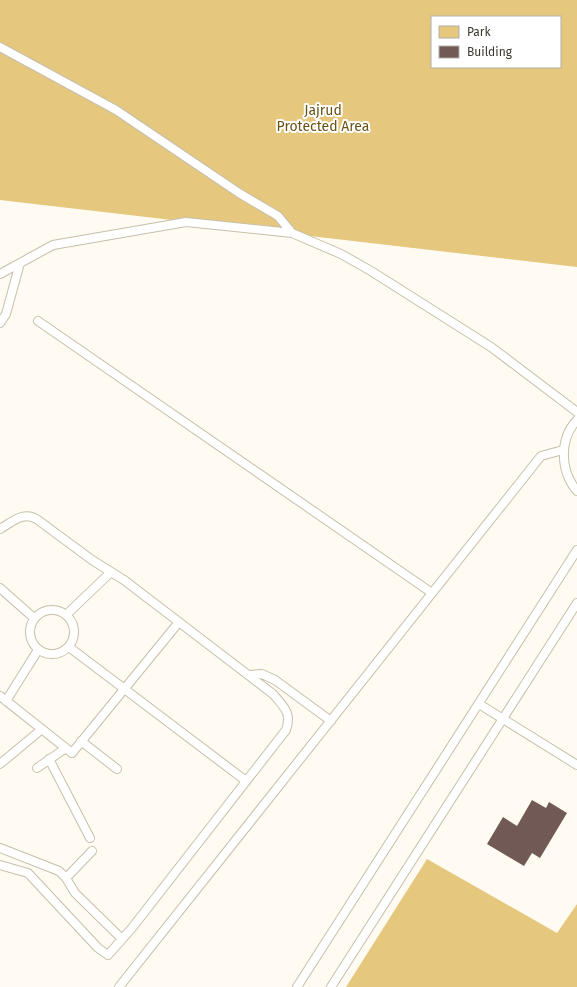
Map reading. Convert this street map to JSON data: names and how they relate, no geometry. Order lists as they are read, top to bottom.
{
  "parks": ["Jajrud Protected Area"],
  "legend": ["Park", "Building"]
}
